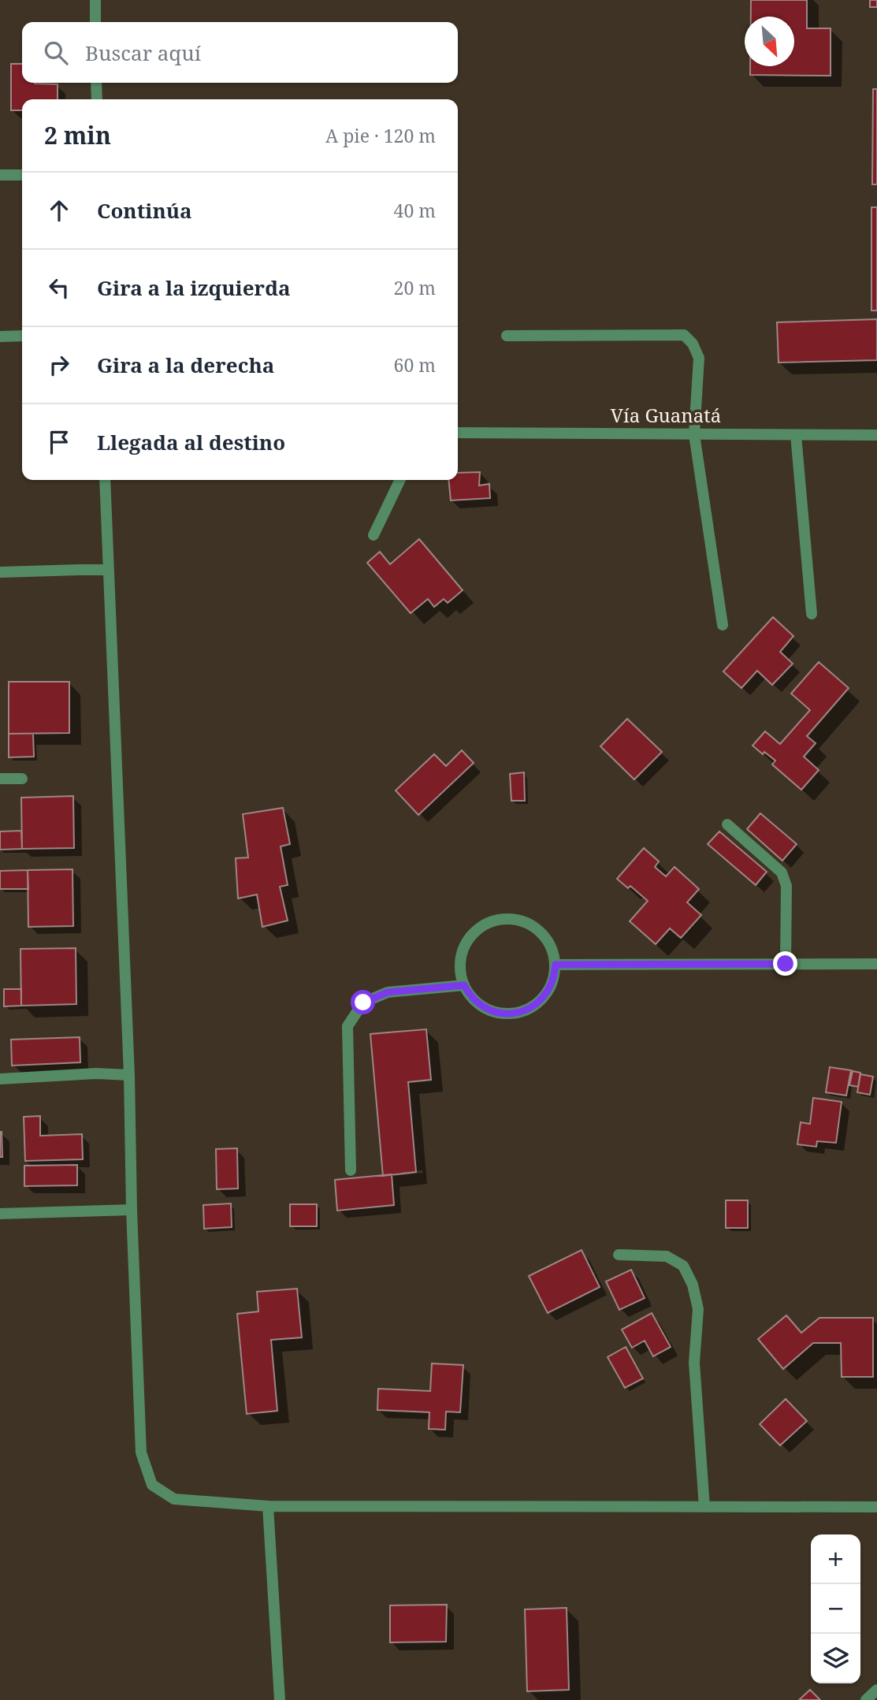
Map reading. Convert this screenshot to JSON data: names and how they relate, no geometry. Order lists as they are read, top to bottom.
{
  "streets": {
    "street": ["Vía Guanatá"]
  },
  "north": "bottom right",
  "page": {
    "search": "Buscar aquí",
    "heading": ["2 min", "A pie · 120 m"],
    "list": [
      ["Continúa", "40 m"],
      ["Gira a la izquierda", "20 m"],
      ["Gira a la derecha", "60 m"],
      "Llegada al destino"
    ],
    "map_buttons": ["+", "−"]
  }
}
